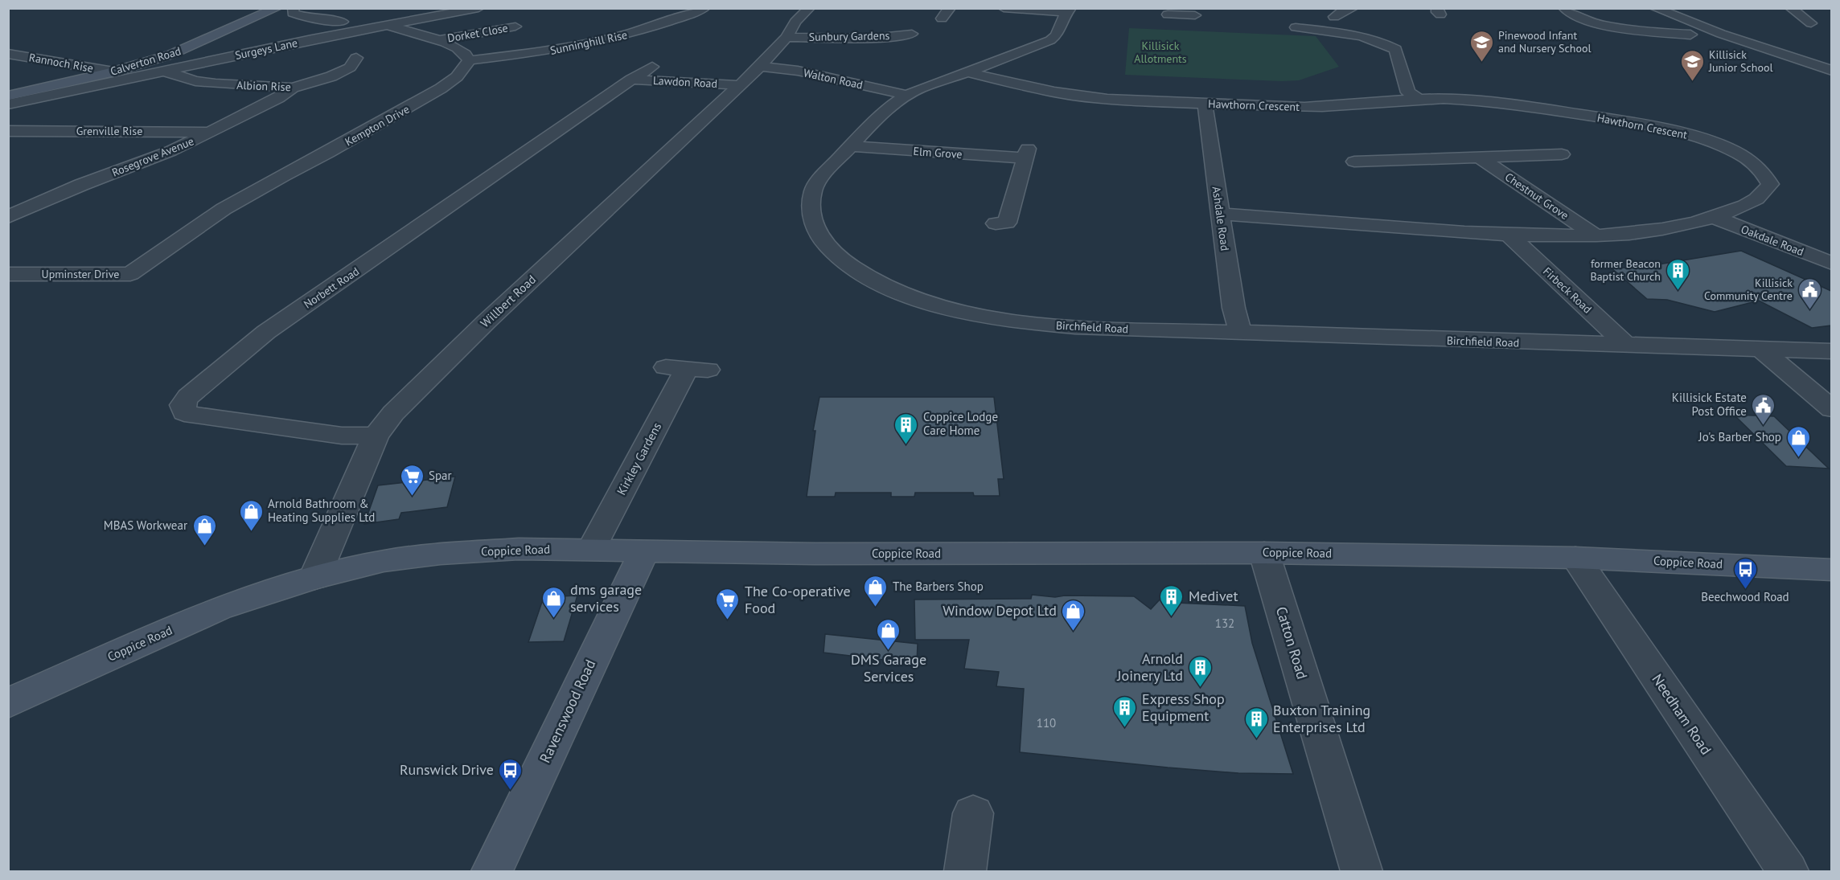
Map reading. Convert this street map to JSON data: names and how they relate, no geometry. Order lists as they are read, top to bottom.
{
  "streets": {
    "street": [
      "Dorket Close",
      "Sunbury Gardens",
      "Sunninghill Rise",
      "Surgeys Lane",
      "Calverton Road",
      "Rannoch Rise",
      "Walton Road",
      "Lawdon Road",
      "Albion Rise",
      "Hawthorn Crescent",
      "Kempton Drive",
      "Grenville Rise",
      "Elm Grove",
      "Rosegrove Avenue",
      "Chestnut Grove",
      "Ashdale Road",
      "Oakdale Road",
      "Upminster Drive",
      "Norbett Road",
      "Firbeck Road",
      "Willbert Road",
      "Birchfield Road",
      "Kirkley Gardens",
      "Coppice Road",
      "Catton Road",
      "Ravenswood Road",
      "Needham Road"
    ]
  },
  "crossings": [
    ["Sunbury Gardens", "Willbert Road"],
    ["Sunninghill Rise", "Kempton Drive"],
    ["Surgeys Lane", "Calverton Road"],
    ["Surgeys Lane", "Albion Rise"],
    ["Calverton Road", "Rannoch Rise"],
    ["Walton Road", "Willbert Road"],
    ["Walton Road", "Birchfield Road"],
    ["Lawdon Road", "Norbett Road"],
    ["Lawdon Road", "Willbert Road"],
    ["Albion Rise", "Rosegrove Avenue"],
    ["Hawthorn Crescent", "Chestnut Grove"],
    ["Hawthorn Crescent", "Ashdale Road"],
    ["Hawthorn Crescent", "Oakdale Road"],
    ["Hawthorn Crescent", "Firbeck Road"],
    ["Hawthorn Crescent", "Birchfield Road"],
    ["Kempton Drive", "Upminster Drive"],
    ["Grenville Rise", "Rosegrove Avenue"],
    ["Elm Grove", "Birchfield Road"],
    ["Ashdale Road", "Birchfield Road"],
    ["Norbett Road", "Willbert Road"],
    ["Firbeck Road", "Birchfield Road"],
    ["Willbert Road", "Coppice Road"],
    ["Kirkley Gardens", "Coppice Road"],
    ["Coppice Road", "Catton Road"],
    ["Coppice Road", "Ravenswood Road"],
    ["Coppice Road", "Needham Road"]
  ],
  "parks": ["Killisick Allotments"],
  "places": {
    "school or university": ["Pinewood Infant and Nursery School", "Killisick Junior School"],
    "building": [
      "former Beacon Baptist Church",
      "Coppice Lodge Care Home",
      "Medivet",
      "Arnold Joinery Ltd",
      "Express Shop Equipment",
      "Buxton Training Enterprises Ltd"
    ],
    "public building": ["Killisick Community Centre", "Killisick Estate Post Office"],
    "shop": [
      "Jo's Barber Shop",
      "Arnold Bathroom & Heating Supplies Ltd",
      "MBAS Workwear",
      "The Barbers Shop",
      "dms garage services",
      "Window Depot Ltd",
      "DMS Garage Services"
    ],
    "supermarket": ["Spar", "The Co-operative Food"],
    "bus stop": ["Beechwood Road", "Runswick Drive"]
  },
  "house_numbers": ["132", "110"]
}
